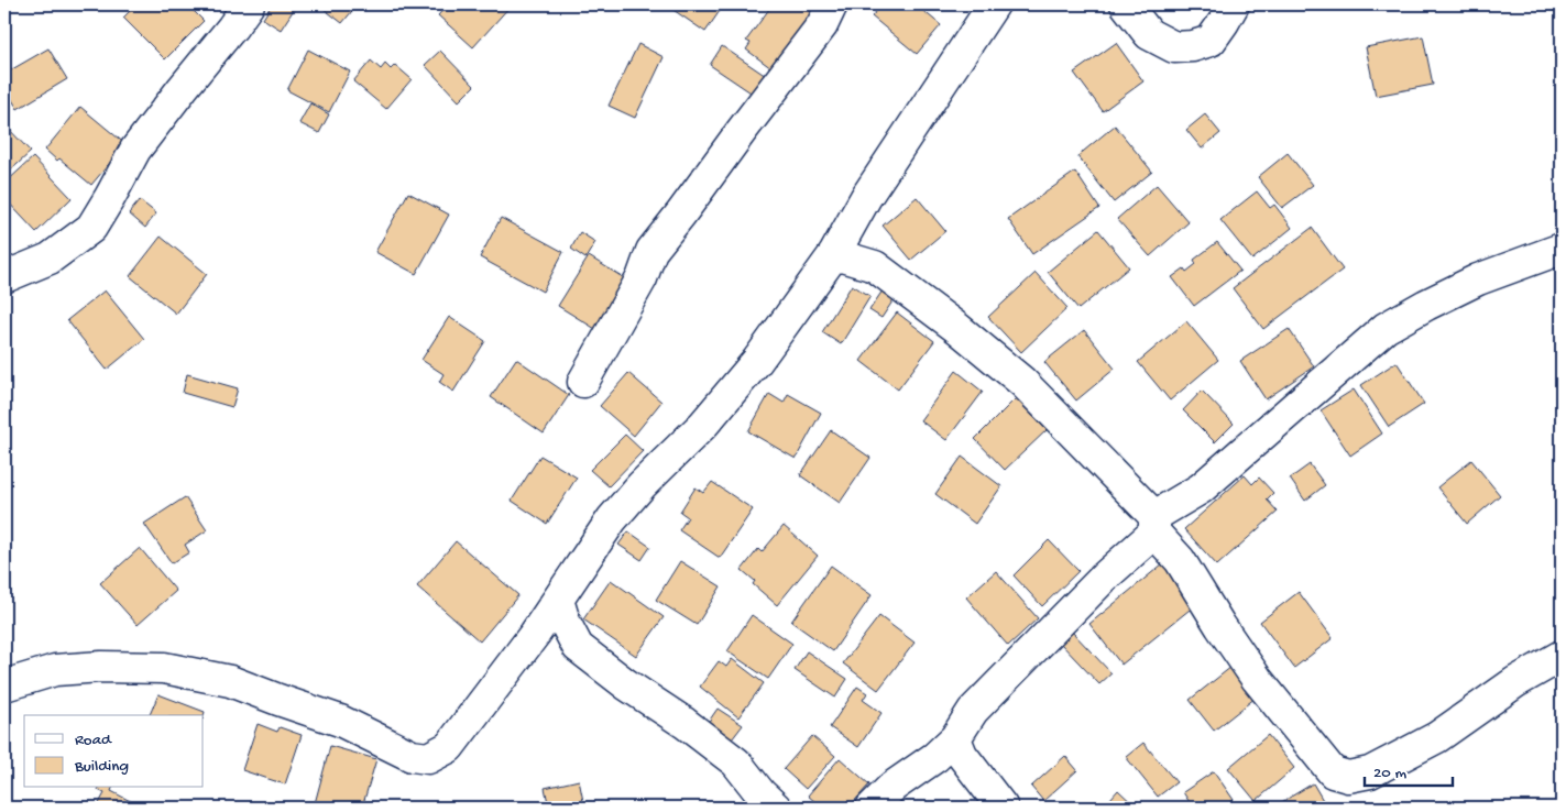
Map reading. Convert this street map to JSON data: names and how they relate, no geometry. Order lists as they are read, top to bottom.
{
  "legend": ["Road", "Building"],
  "scale_bar": "20 m"
}
